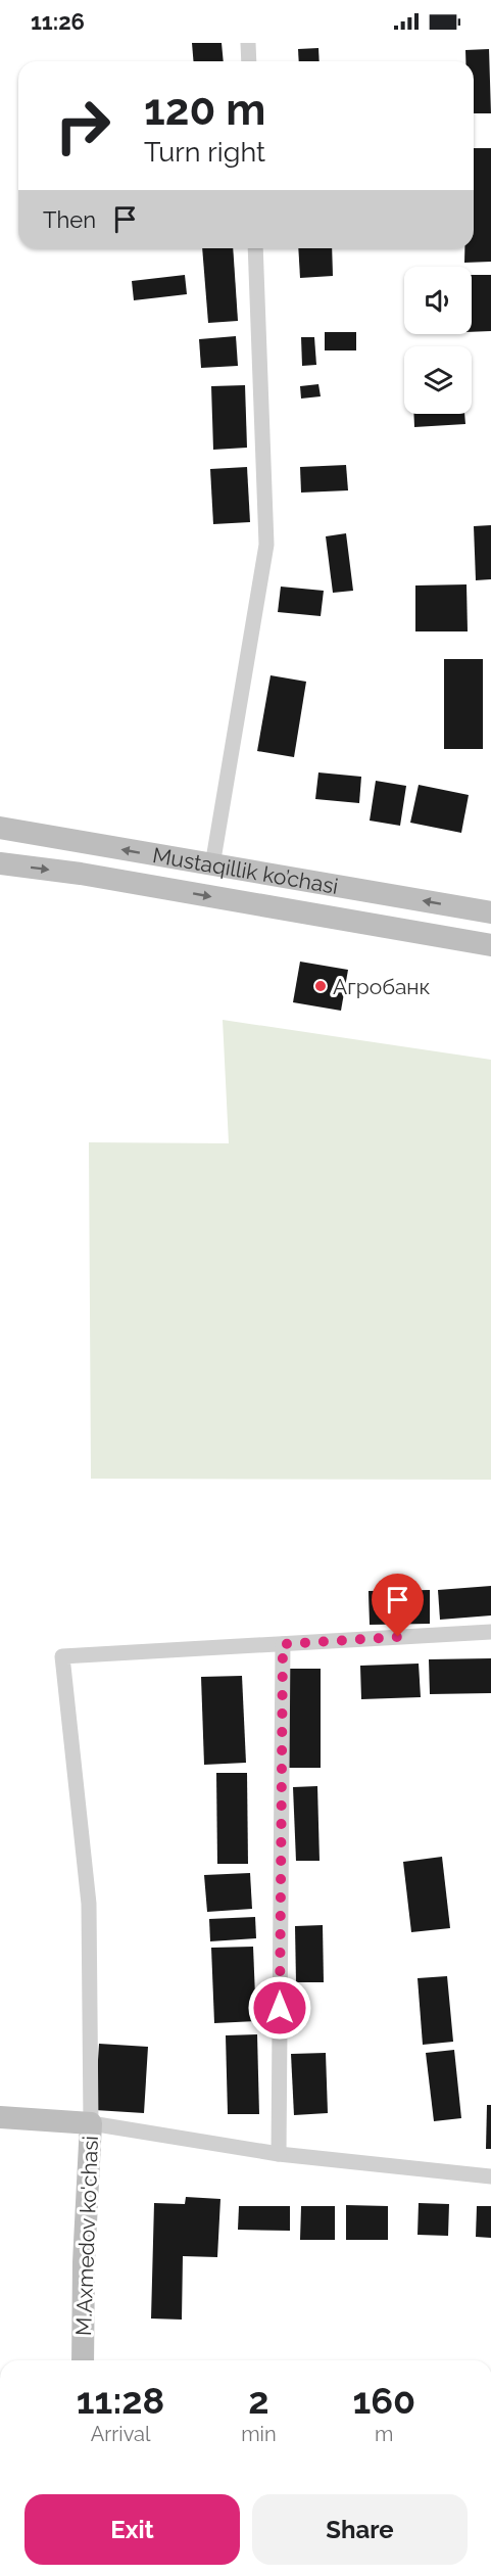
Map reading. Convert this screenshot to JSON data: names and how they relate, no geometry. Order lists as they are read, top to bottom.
{
  "streets": {
    "street": ["Mustaqillik ko’chasi", "M.Axmedov ko'chasi"]
  },
  "places": ["Агробанк"],
  "page": {
    "status": "11:26",
    "turn": ["120 m", "Turn right"],
    "then": "Then",
    "eta": [
      "11:28",
      "Arrival",
      "2",
      "min",
      "160",
      "m"
    ],
    "buttons": ["Exit", "Share"]
  }
}
